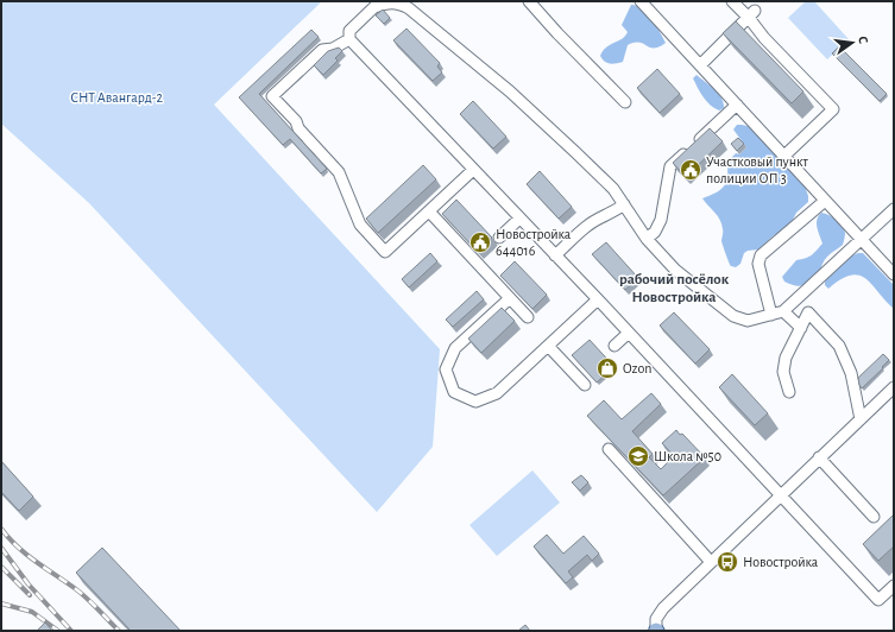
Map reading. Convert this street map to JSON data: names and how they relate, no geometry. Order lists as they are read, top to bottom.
{
  "districts": ["рабочий посёлок Новостройка"],
  "parks": ["СНТ Авангард-2"],
  "places": {
    "public building": ["Участковый пункт полиции ОП 3", "Новостройка 644016"],
    "shop": ["Ozon"],
    "school or university": ["Школа №50"],
    "bus stop": ["Новостройка"]
  },
  "north": "right"
}
